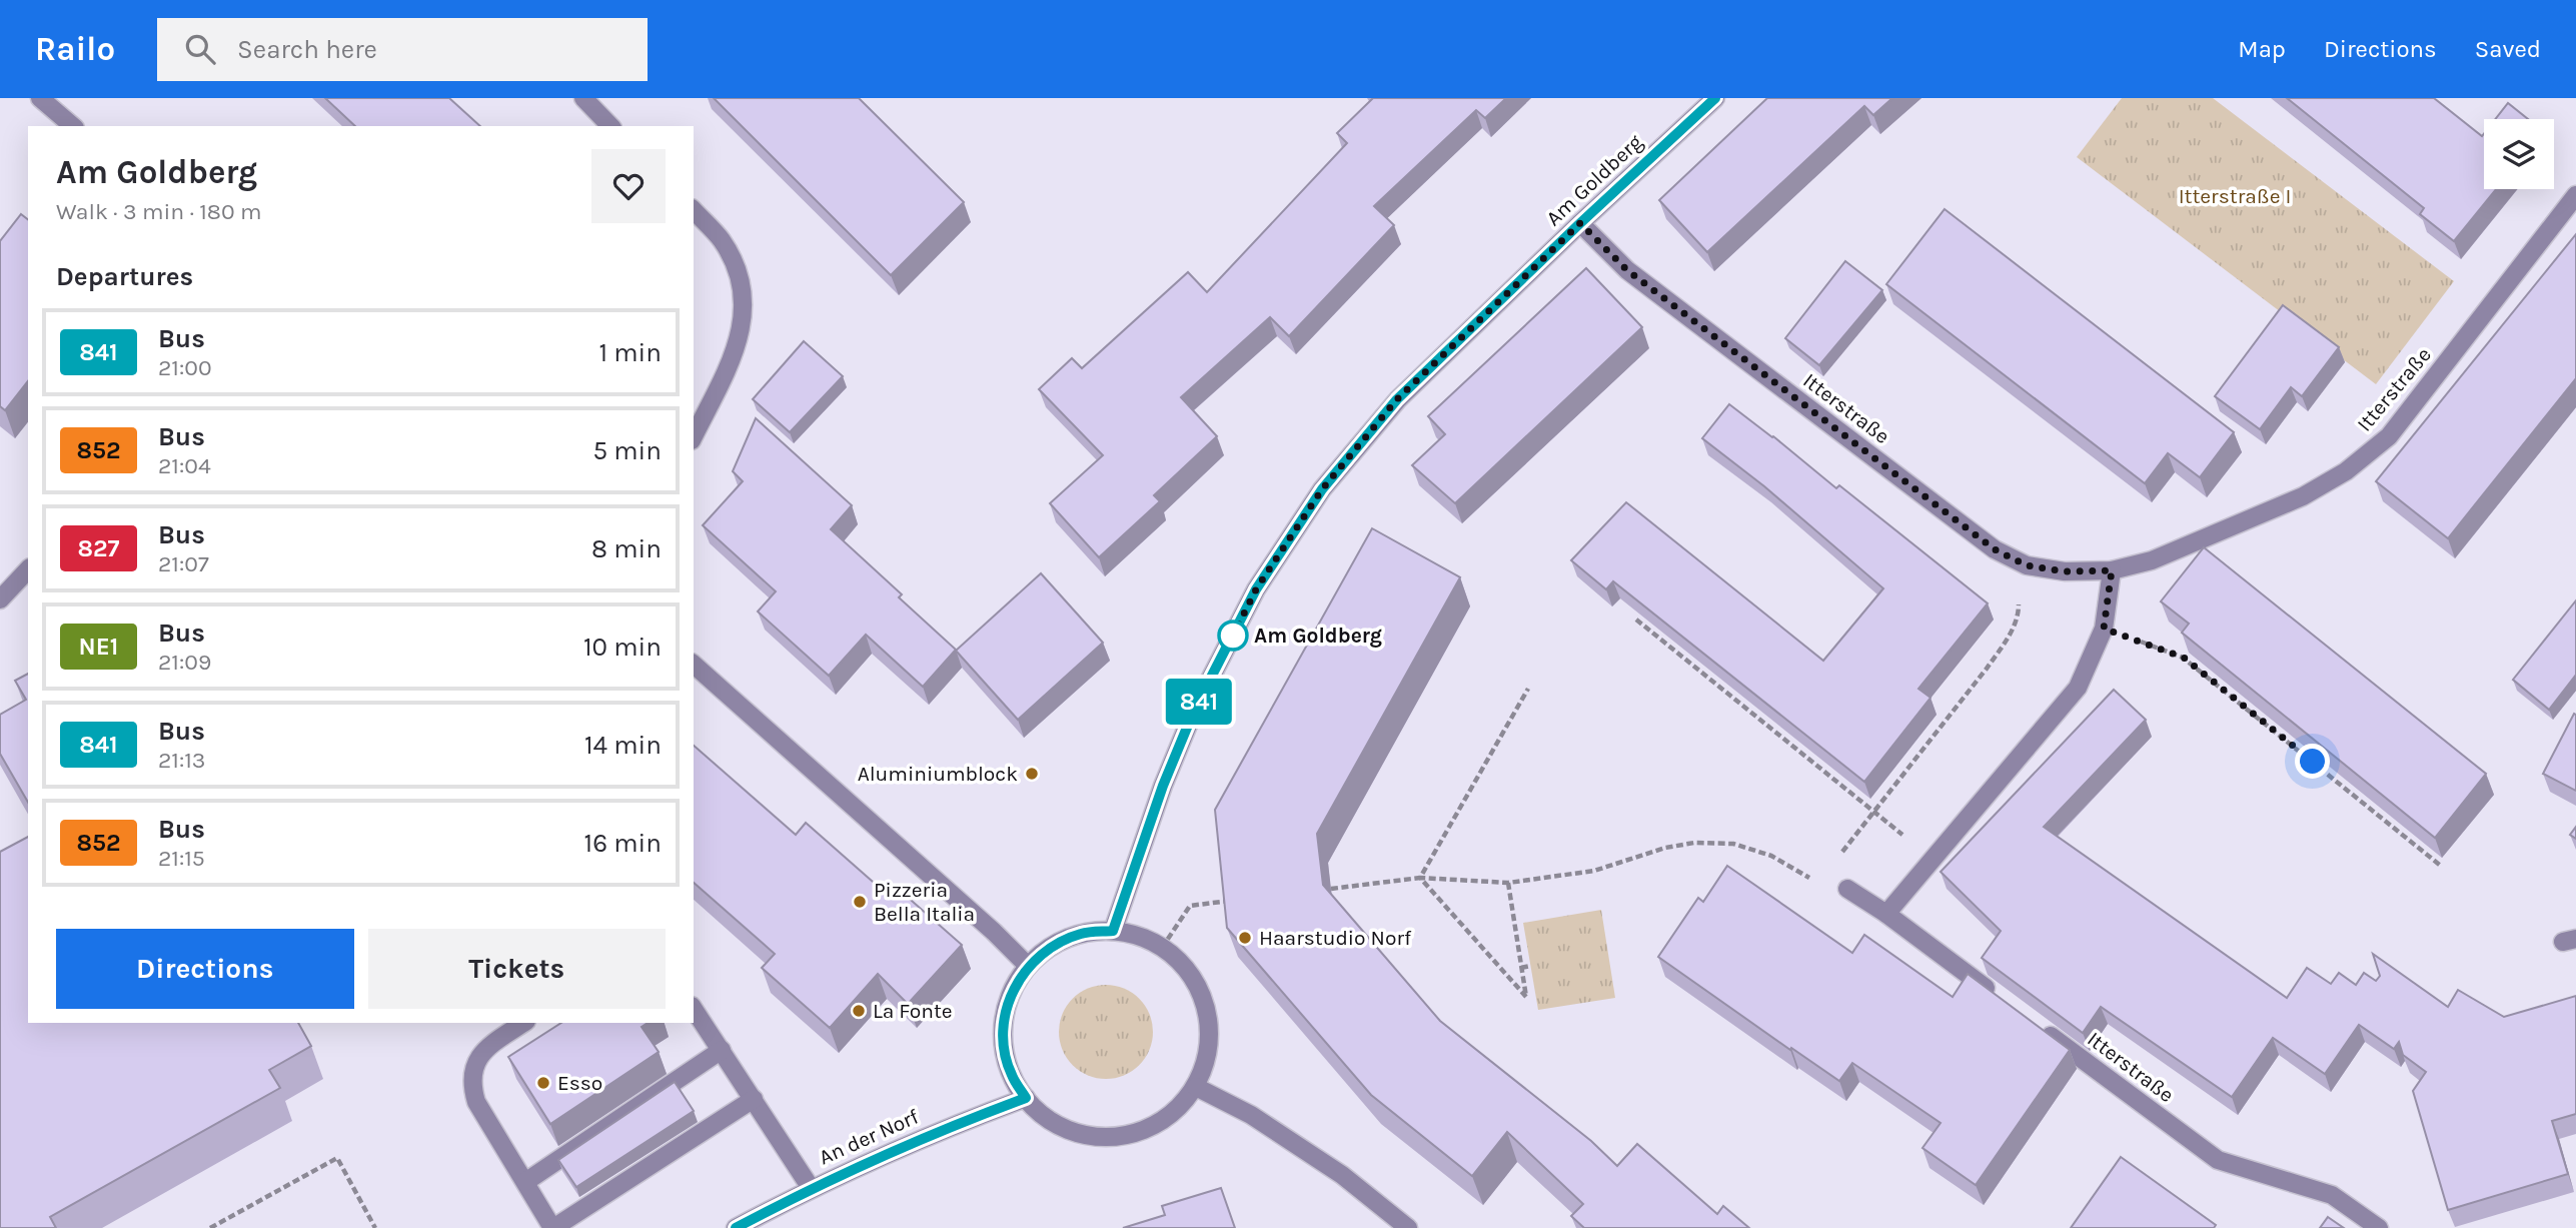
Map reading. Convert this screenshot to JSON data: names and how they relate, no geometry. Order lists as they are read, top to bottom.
{
  "streets": {
    "street": ["Am Goldberg", "Itterstraße", "An der Norf"]
  },
  "crossings": [
    ["Am Goldberg", "Itterstraße"],
    ["Am Goldberg", "An der Norf"]
  ],
  "parks": ["Itterstraße I"],
  "places": [
    "Am Goldberg",
    "Aluminiumblock",
    "Pizzeria Bella Italia",
    "Haarstudio Norf",
    "La Fonte",
    "Esso"
  ],
  "lines": ["bus line 841"],
  "page": {
    "header": "Railo",
    "search": "Search here",
    "nav": ["Map", "Directions", "Saved"],
    "on_map": "841",
    "heading": [
      ["Am Goldberg", "Walk · 3 min · 180 m"],
      "Departures"
    ],
    "list": [
      {
        "mark": "841",
        "name": "Bus",
        "note": "21:00",
        "value": "1 min"
      },
      {
        "mark": "852",
        "name": "Bus",
        "note": "21:04",
        "value": "5 min"
      },
      {
        "mark": "827",
        "name": "Bus",
        "note": "21:07",
        "value": "8 min"
      },
      {
        "mark": "NE1",
        "name": "Bus",
        "note": "21:09",
        "value": "10 min"
      },
      {
        "mark": "841",
        "name": "Bus",
        "note": "21:13",
        "value": "14 min"
      },
      {
        "mark": "852",
        "name": "Bus",
        "note": "21:15",
        "value": "16 min"
      }
    ],
    "buttons": ["Directions", "Tickets"]
  }
}
